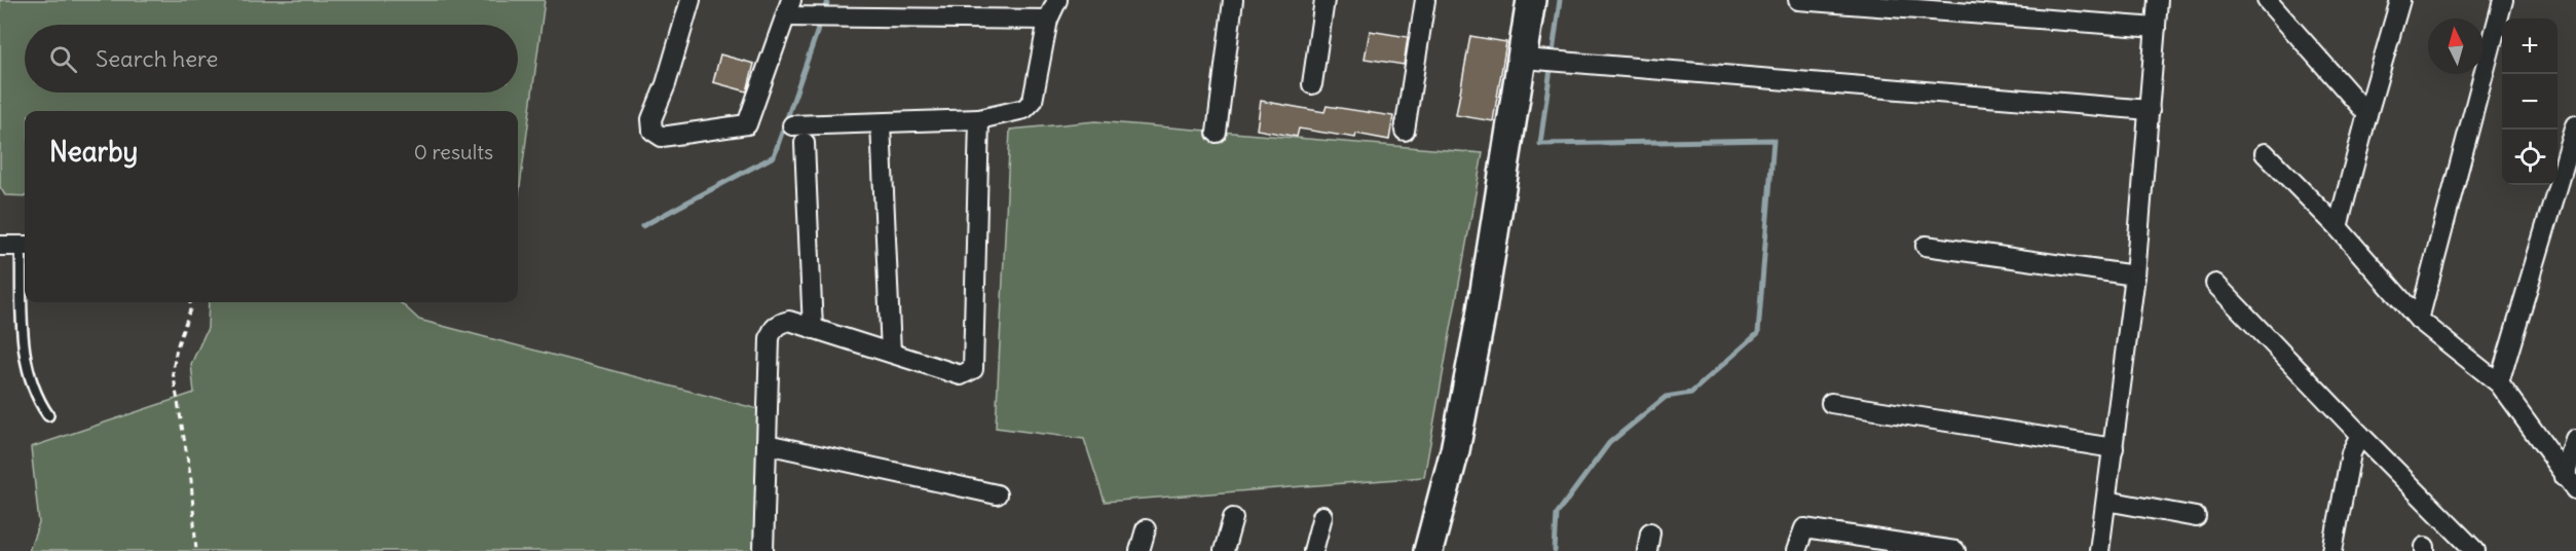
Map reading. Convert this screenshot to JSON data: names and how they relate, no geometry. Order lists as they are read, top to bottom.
{
  "north": "top",
  "page": {
    "map_buttons": ["+", "−"],
    "search": "Search here",
    "heading": ["Nearby", "0 results"]
  }
}
